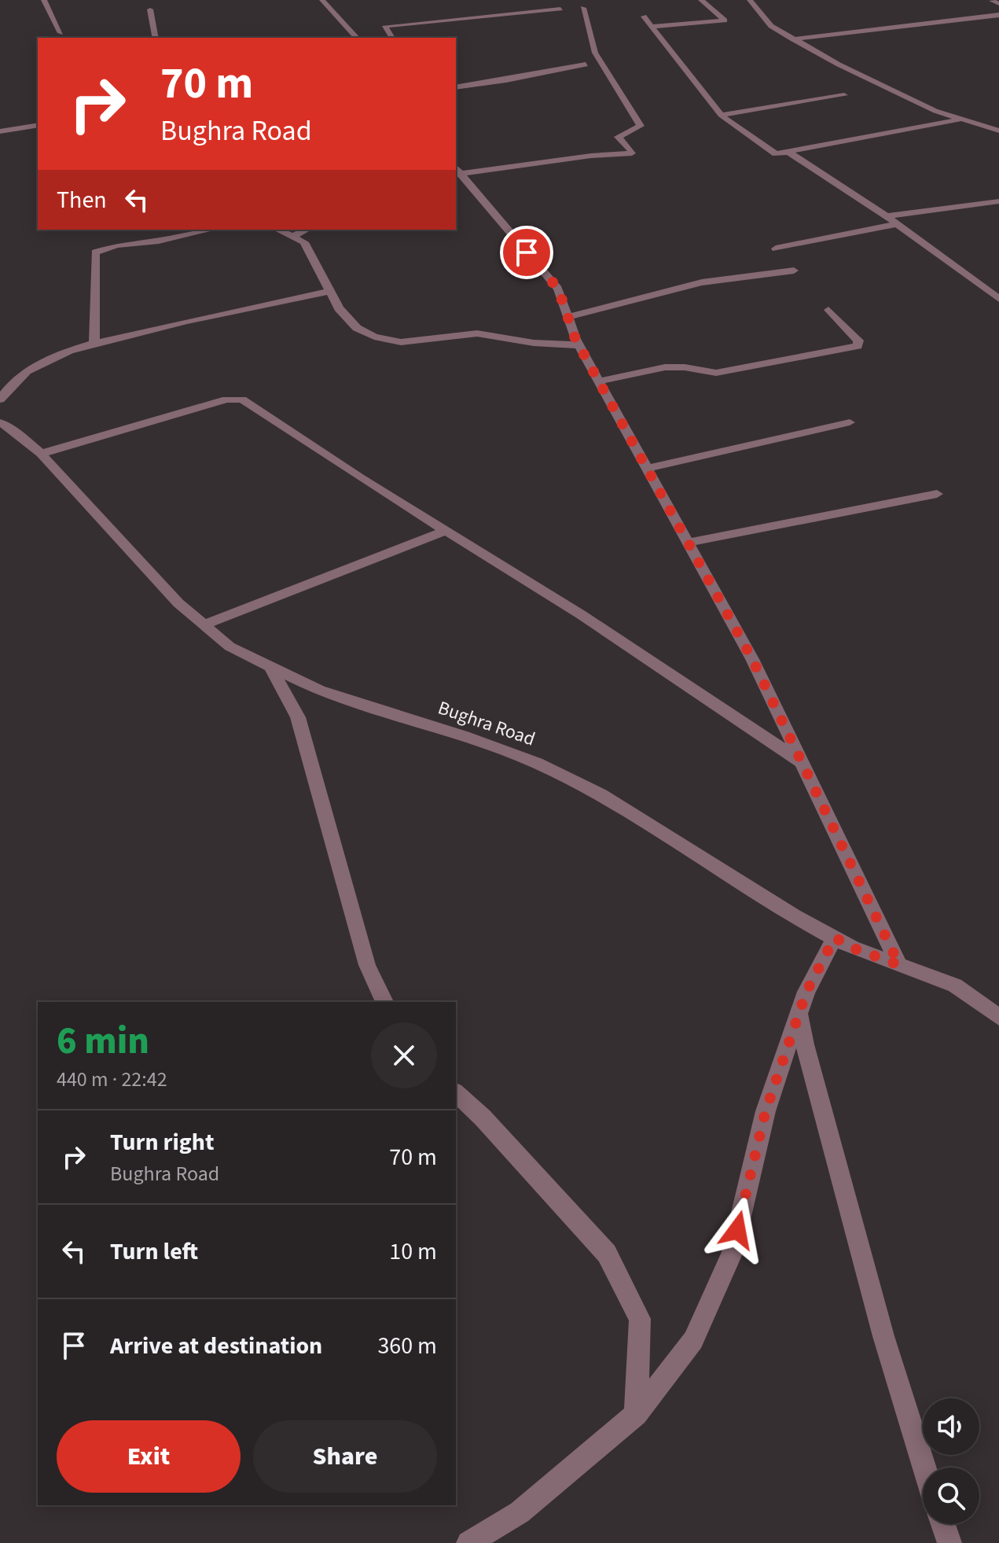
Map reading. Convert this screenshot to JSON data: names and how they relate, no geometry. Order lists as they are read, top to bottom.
{
  "streets": {
    "street": ["Bughra Road"]
  },
  "page": {
    "turn": ["70 m", "Bughra Road"],
    "then": "Then",
    "heading": ["6 min", "440 m · 22:42"],
    "list": [
      {
        "name": "Turn right",
        "note": "Bughra Road",
        "value": "70 m"
      },
      {
        "name": "Turn left",
        "value": "10 m"
      },
      {
        "name": "Arrive at destination",
        "value": "360 m"
      }
    ],
    "buttons": ["Exit", "Share"]
  }
}
